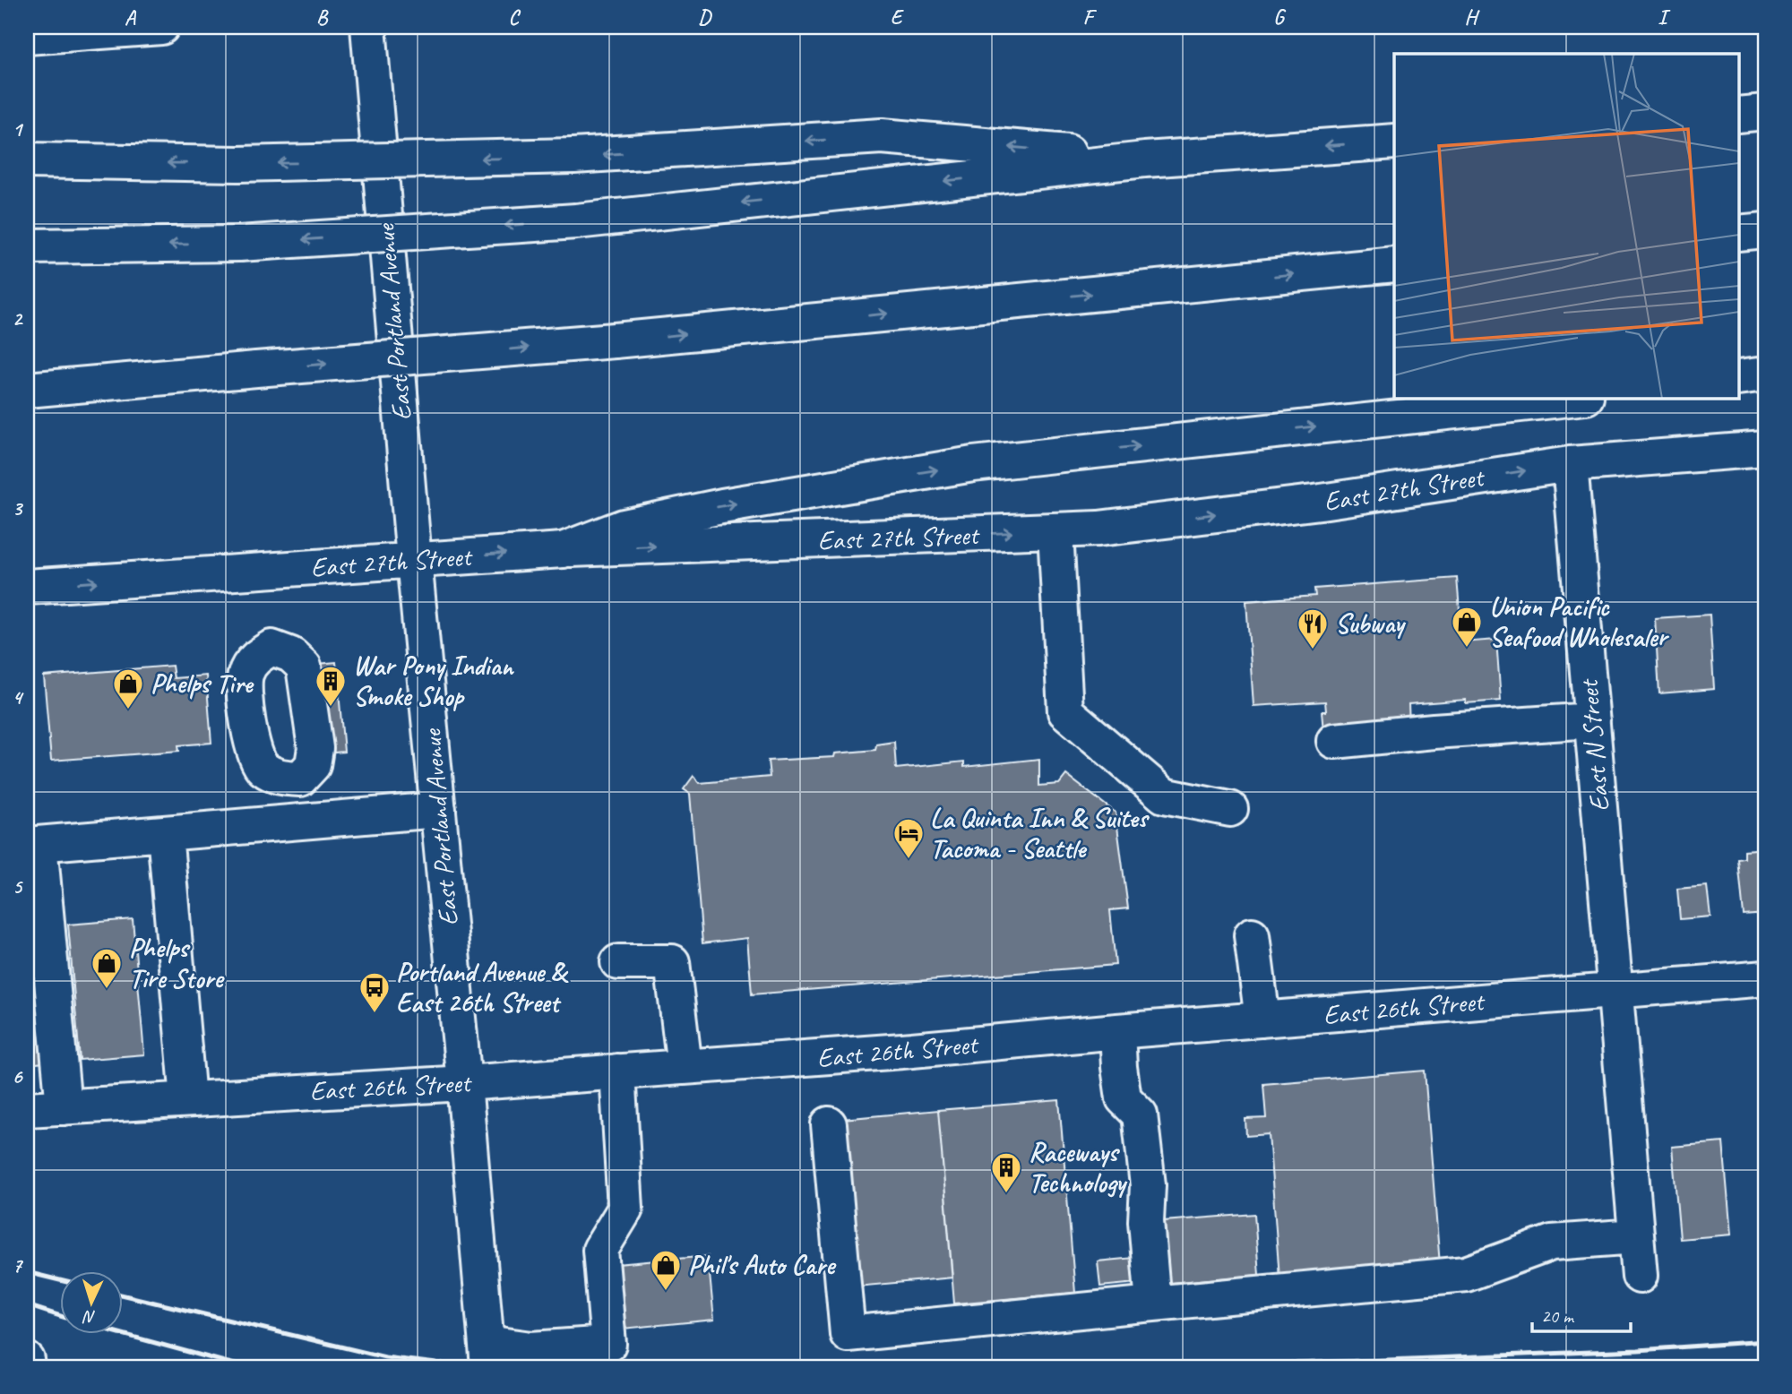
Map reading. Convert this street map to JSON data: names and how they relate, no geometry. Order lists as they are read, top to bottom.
{
  "streets": {
    "main road": [
      "East Portland Avenue",
      "East 27th Street",
      "East N Street",
      "East 26th Street"
    ]
  },
  "crossings": [
    ["East Portland Avenue", "East 27th Street"],
    ["East Portland Avenue", "East 26th Street"],
    ["East 27th Street", "East N Street"],
    ["East N Street", "East 26th Street"]
  ],
  "places": {
    "shop": [
      "Union Pacific Seafood Wholesaler",
      "Phelps Tire",
      "Phelps Tire Store",
      "Phil's Auto Care"
    ],
    "restaurant": ["Subway"],
    "building": ["War Pony Indian Smoke Shop", "Raceways Technology"],
    "hotel": ["La Quinta Inn & Suites Tacoma - Seattle"],
    "bus stop": ["Portland Avenue & East 26th Street"]
  },
  "scale_bar": "20 m",
  "north": "bottom",
  "grid": {
    "columns": [
      "A",
      "B",
      "C",
      "D",
      "E",
      "F",
      "G",
      "H",
      "I"
    ],
    "rows": [
      "1",
      "2",
      "3",
      "4",
      "5",
      "6",
      "7"
    ]
  }
}
